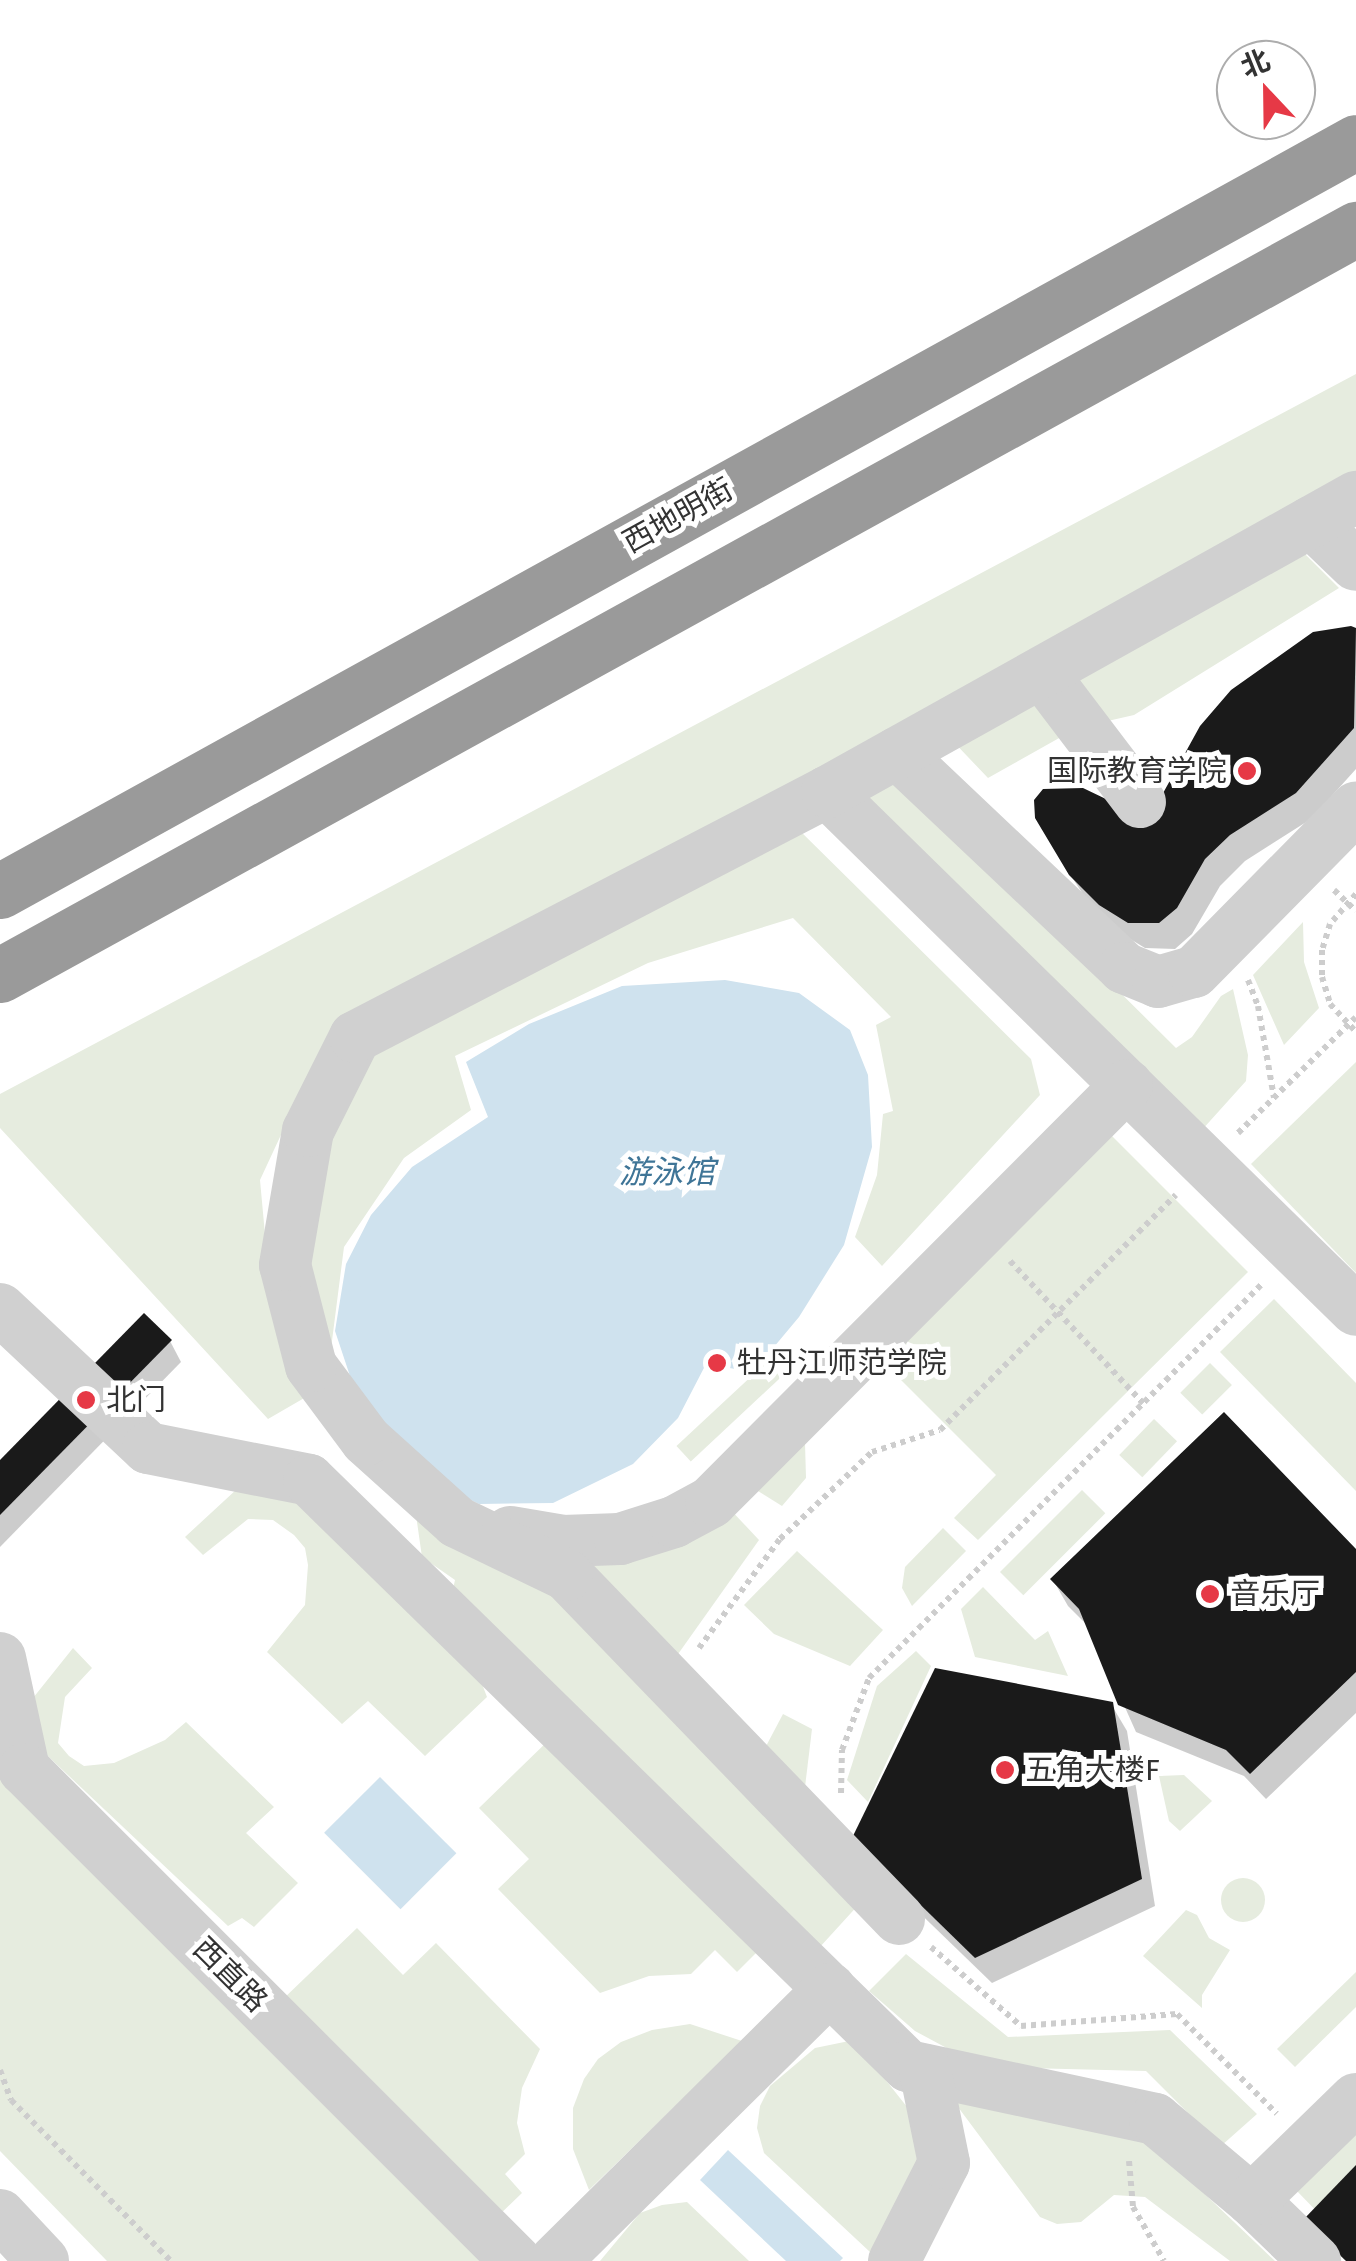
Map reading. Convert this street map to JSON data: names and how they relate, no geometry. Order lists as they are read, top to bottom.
{
  "streets": {
    "highway": ["西地明街"],
    "street": ["西直路"]
  },
  "water": ["游泳馆"],
  "places": [
    "国际教育学院",
    "牡丹江师范学院",
    "北门",
    "音乐厅",
    "五角大楼F"
  ],
  "north": "top"
}
